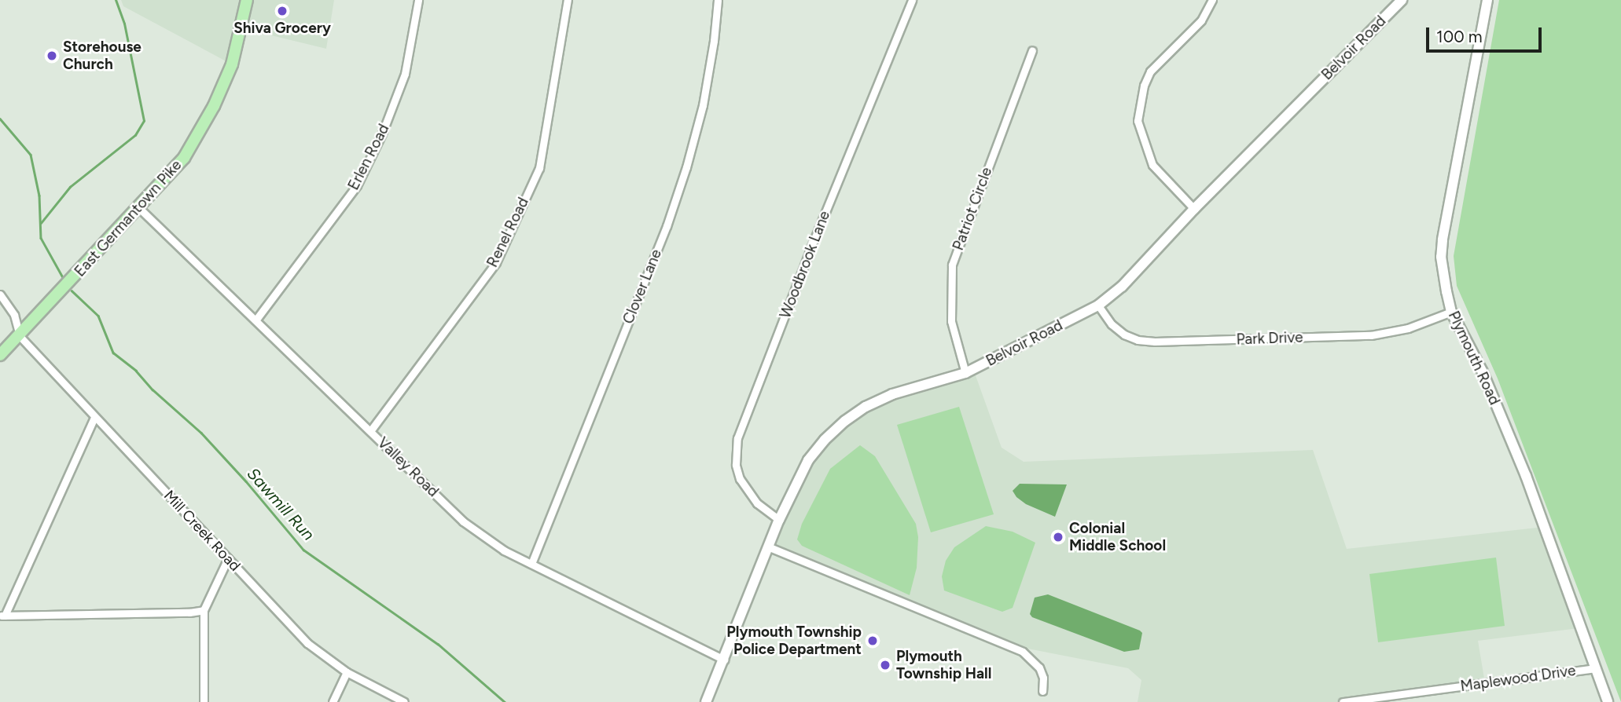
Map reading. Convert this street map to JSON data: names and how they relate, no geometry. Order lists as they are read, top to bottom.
{
  "streets": {
    "main road": ["East Germantown Pike"],
    "street": [
      "Belvoir Road",
      "Erlen Road",
      "Patriot Circle",
      "Renel Road",
      "Woodbrook Lane",
      "Clover Lane",
      "Park Drive",
      "Plymouth Road",
      "Valley Road",
      "Mill Creek Road",
      "Maplewood Drive"
    ]
  },
  "crossings": [
    ["Belvoir Road", "Patriot Circle"],
    ["Belvoir Road", "Woodbrook Lane"],
    ["Belvoir Road", "Park Drive"],
    ["Belvoir Road", "Valley Road"],
    ["Erlen Road", "Valley Road"],
    ["East Germantown Pike", "Valley Road"],
    ["East Germantown Pike", "Mill Creek Road"],
    ["Renel Road", "Valley Road"],
    ["Clover Lane", "Valley Road"],
    ["Park Drive", "Plymouth Road"],
    ["Plymouth Road", "Maplewood Drive"]
  ],
  "water": ["Sawmill Run"],
  "places": [
    "Shiva Grocery",
    "Storehouse Church",
    "Colonial Middle School",
    "Plymouth Township Police Department",
    "Plymouth Township Hall"
  ],
  "scale_bar": "100 m"
}
